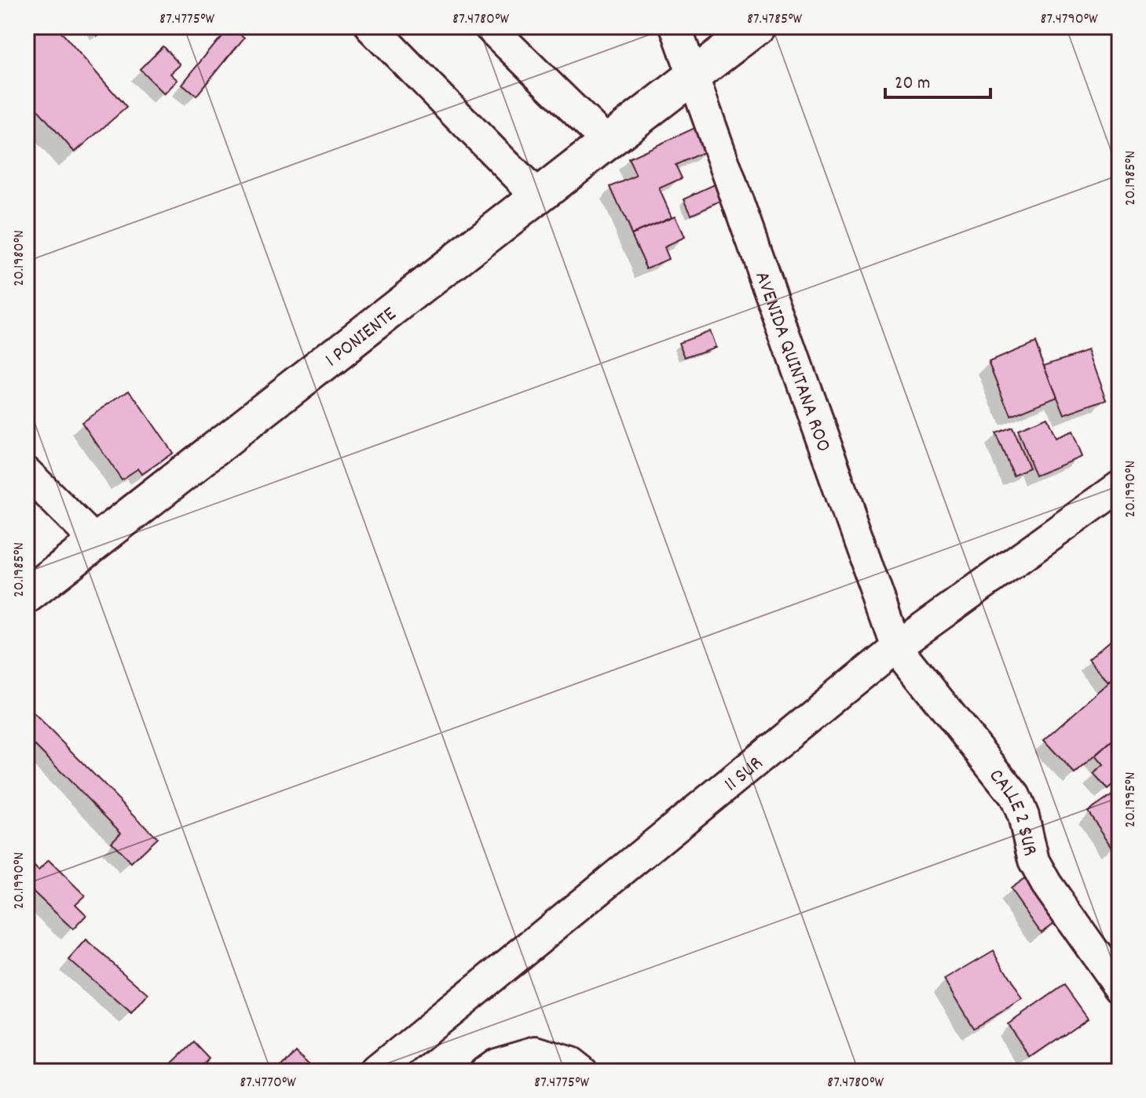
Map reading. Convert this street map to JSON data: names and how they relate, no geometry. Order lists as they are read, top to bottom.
{
  "streets": {
    "street": [
      "1 PONIENTE",
      "AVENIDA QUINTANA ROO",
      "11 SUR",
      "CALLE 2 SUR"
    ]
  },
  "crossings": [
    ["1 PONIENTE", "AVENIDA QUINTANA ROO"],
    ["AVENIDA QUINTANA ROO", "11 SUR"],
    ["AVENIDA QUINTANA ROO", "CALLE 2 SUR"],
    ["11 SUR", "CALLE 2 SUR"]
  ],
  "scale_bar": "20 m",
  "coordinates": [
    "87.4775°W",
    "87.4780°W",
    "87.4785°W",
    "87.4790°W",
    "20.1985°N",
    "20.1980°N",
    "20.1990°N",
    "20.1995°N",
    "87.4770°W"
  ]
}
